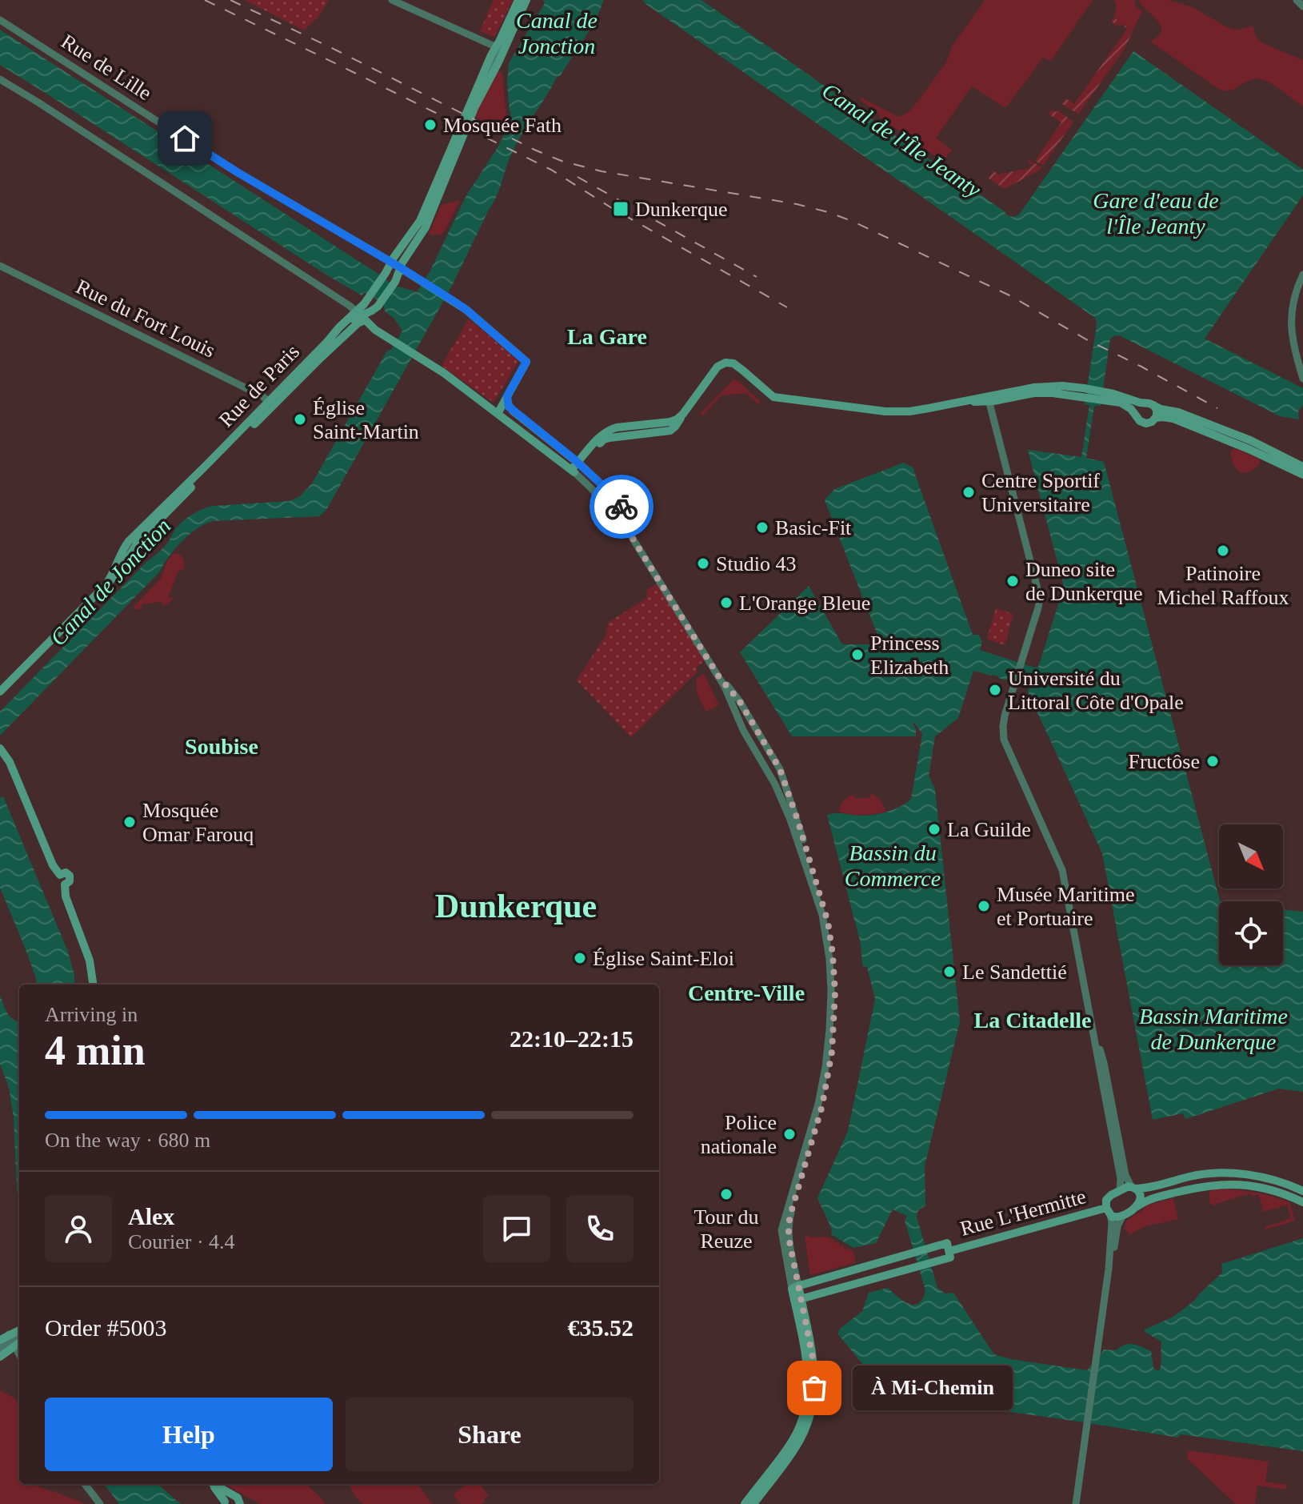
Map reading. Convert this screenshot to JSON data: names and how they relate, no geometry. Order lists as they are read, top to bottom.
{
  "streets": {
    "main road": ["Rue de Paris", "Rue L'Hermitte"],
    "street": ["Rue de Lille", "Rue du Fort Louis"]
  },
  "crossings": [
    ["Rue de Lille", "Rue de Paris"],
    ["Rue du Fort Louis", "Rue de Paris"]
  ],
  "districts": [
    "La Gare",
    "Soubise",
    "Dunkerque",
    "Centre-Ville",
    "La Citadelle"
  ],
  "water": [
    "Canal de Jonction",
    "Canal de l'Île Jeanty",
    "Gare d'eau de l'Île Jeanty",
    "Bassin du Commerce",
    "Bassin Maritime de Dunkerque"
  ],
  "places": {
    "other": [
      "Mosquée Fath",
      "Église Saint-Martin",
      "Centre Sportif Universitaire",
      "Basic-Fit",
      "Patinoire Michel Raffoux",
      "Studio 43",
      "Duneo site de Dunkerque",
      "L'Orange Bleue",
      "Princess Elizabeth",
      "Université du Littoral Côte d'Opale",
      "Fructôse",
      "Mosquée Omar Farouq",
      "La Guilde",
      "Musée Maritime et Portuaire",
      "Église Saint-Eloi",
      "Le Sandettié",
      "Police nationale",
      "Tour du Reuze",
      "À Mi-Chemin"
    ],
    "transit": ["Dunkerque"]
  },
  "north": "bottom right",
  "page": {
    "heading": ["4 min", "Arriving in", "22:10–22:15"],
    "panel": [
      "Alex",
      "Courier · 4.4",
      "Order #5003",
      "€35.52"
    ],
    "bar": "On the way · 680 m",
    "bubble": "À Mi-Chemin",
    "buttons": ["Help", "Share"]
  }
}
